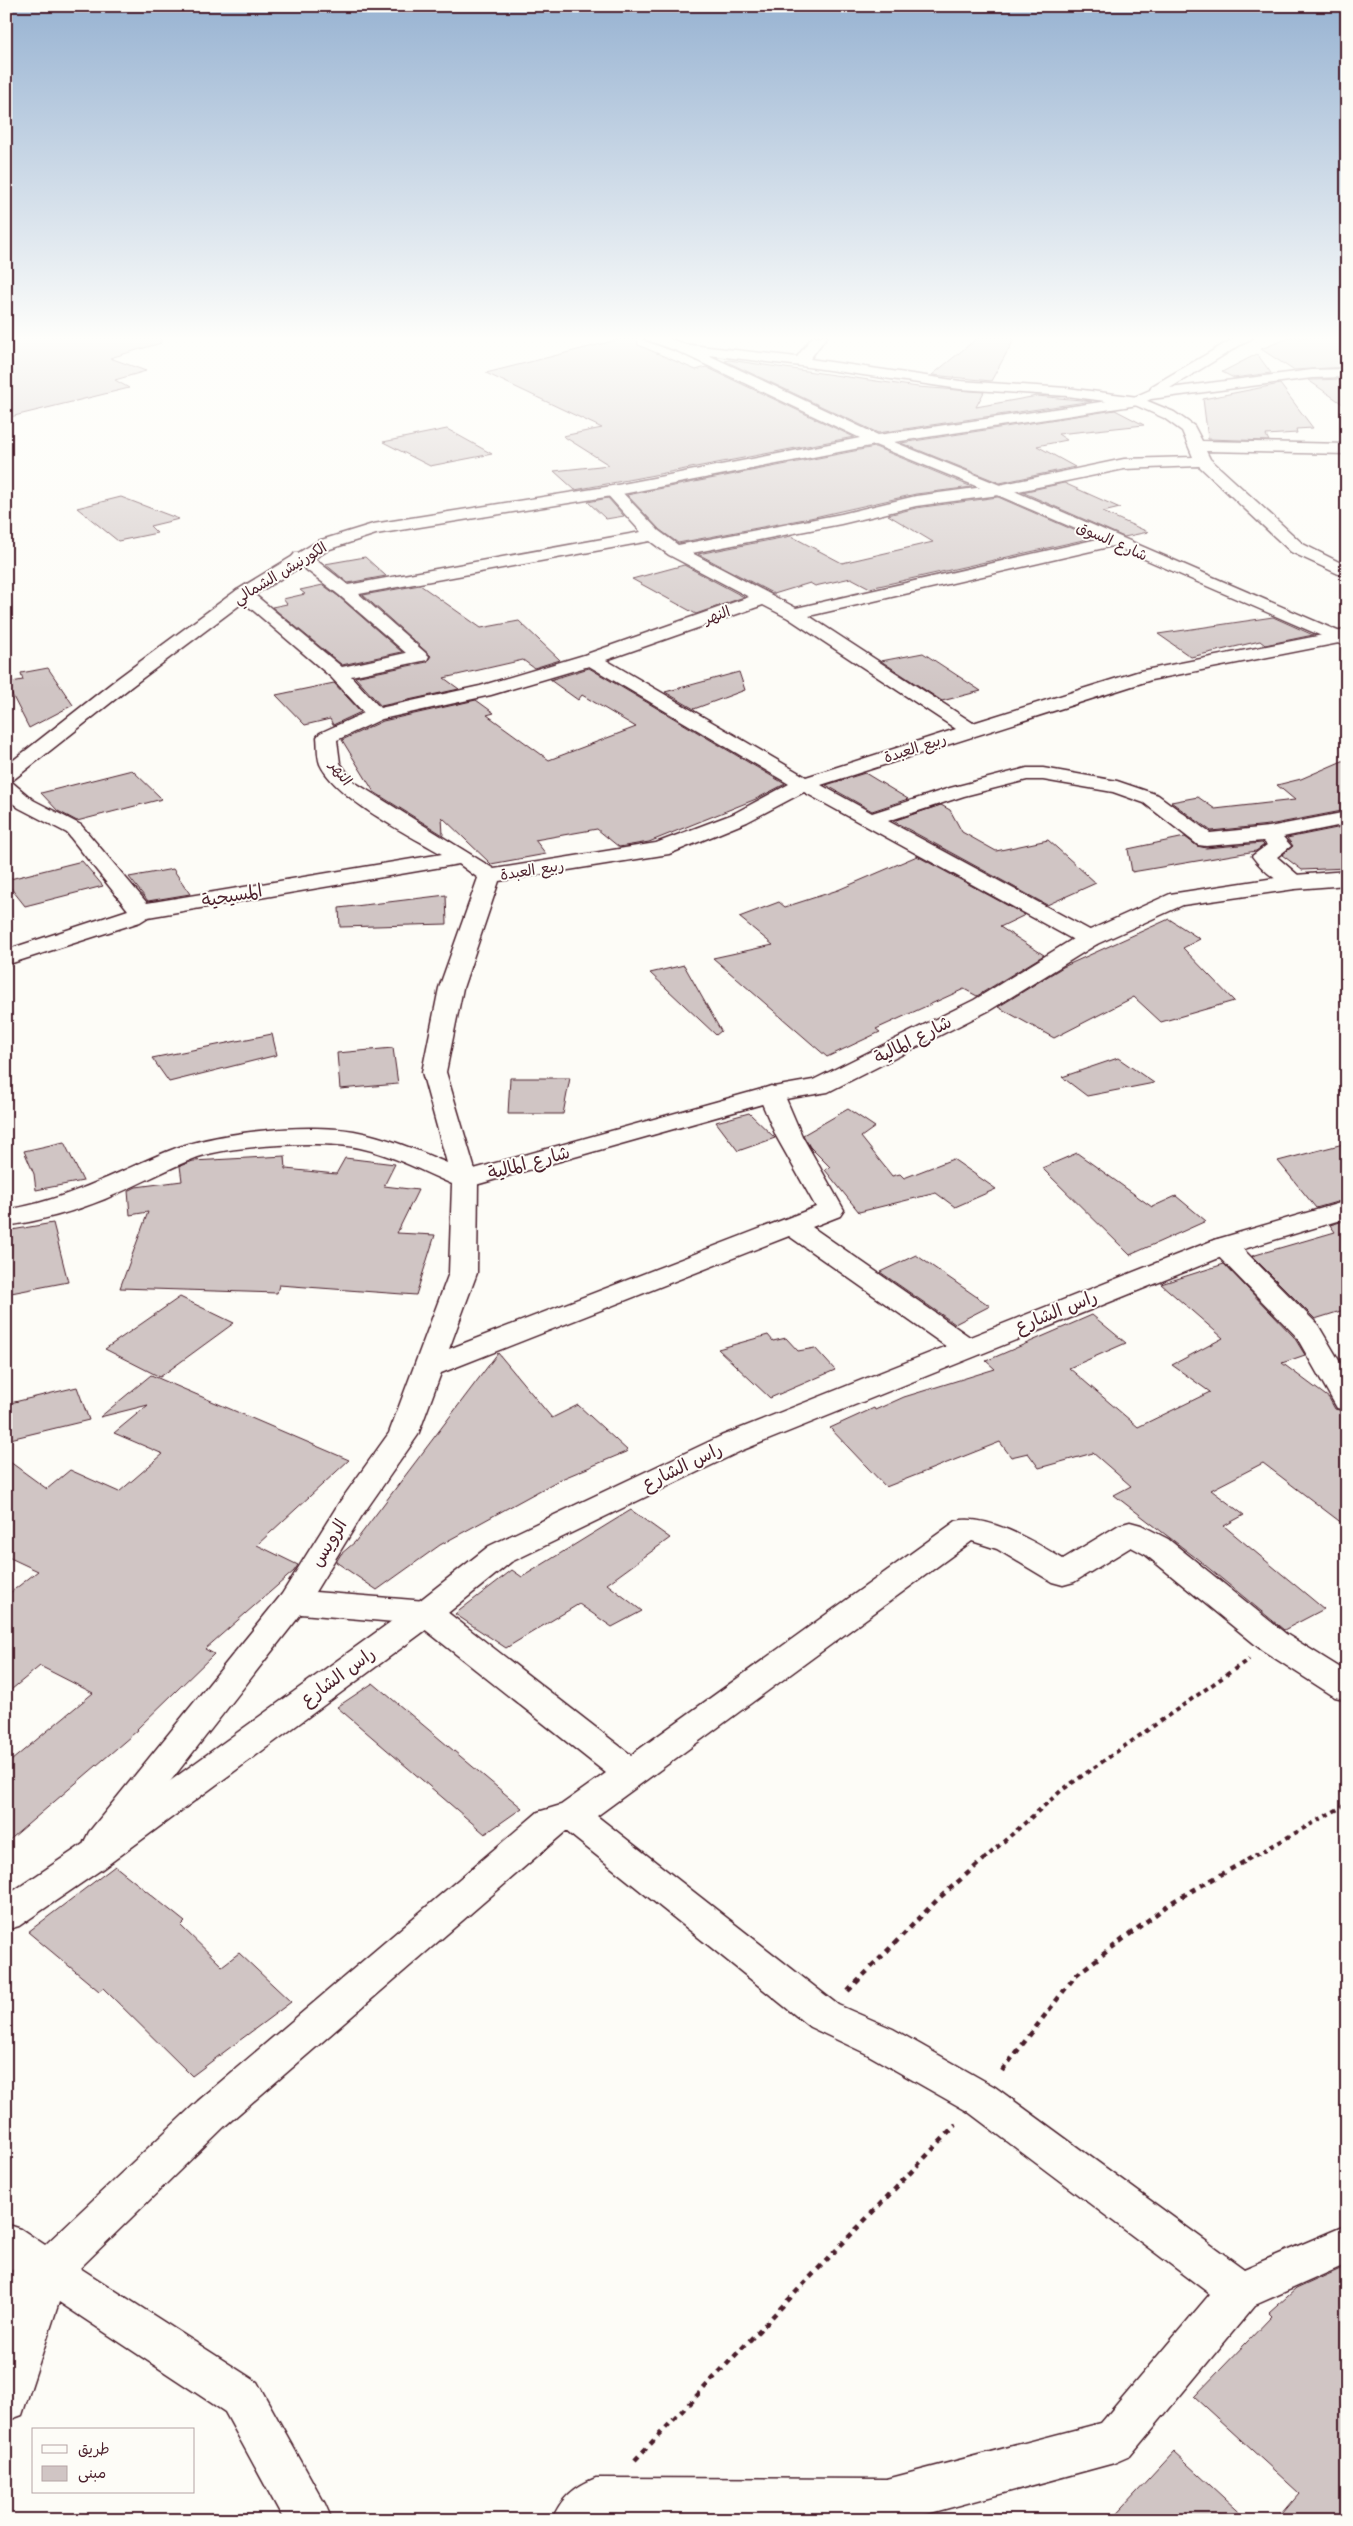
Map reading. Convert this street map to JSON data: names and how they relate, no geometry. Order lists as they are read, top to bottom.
{
  "streets": {
    "street": [
      "شارع السوق",
      "الكورنيش الشمالي",
      "النهر",
      "ربيع العبدة",
      "المسيحية",
      "شارع المالية",
      "راس الشارع",
      "الرويس"
    ]
  },
  "crossings": [
    ["شارع السوق", "ربيع العبدة"],
    ["النهر", "ربيع العبدة"],
    ["النهر", "المسيحية"],
    ["شارع المالية", "الرويس"],
    ["راس الشارع", "الرويس"]
  ],
  "legend": ["طريق", "مبنى"]
}
